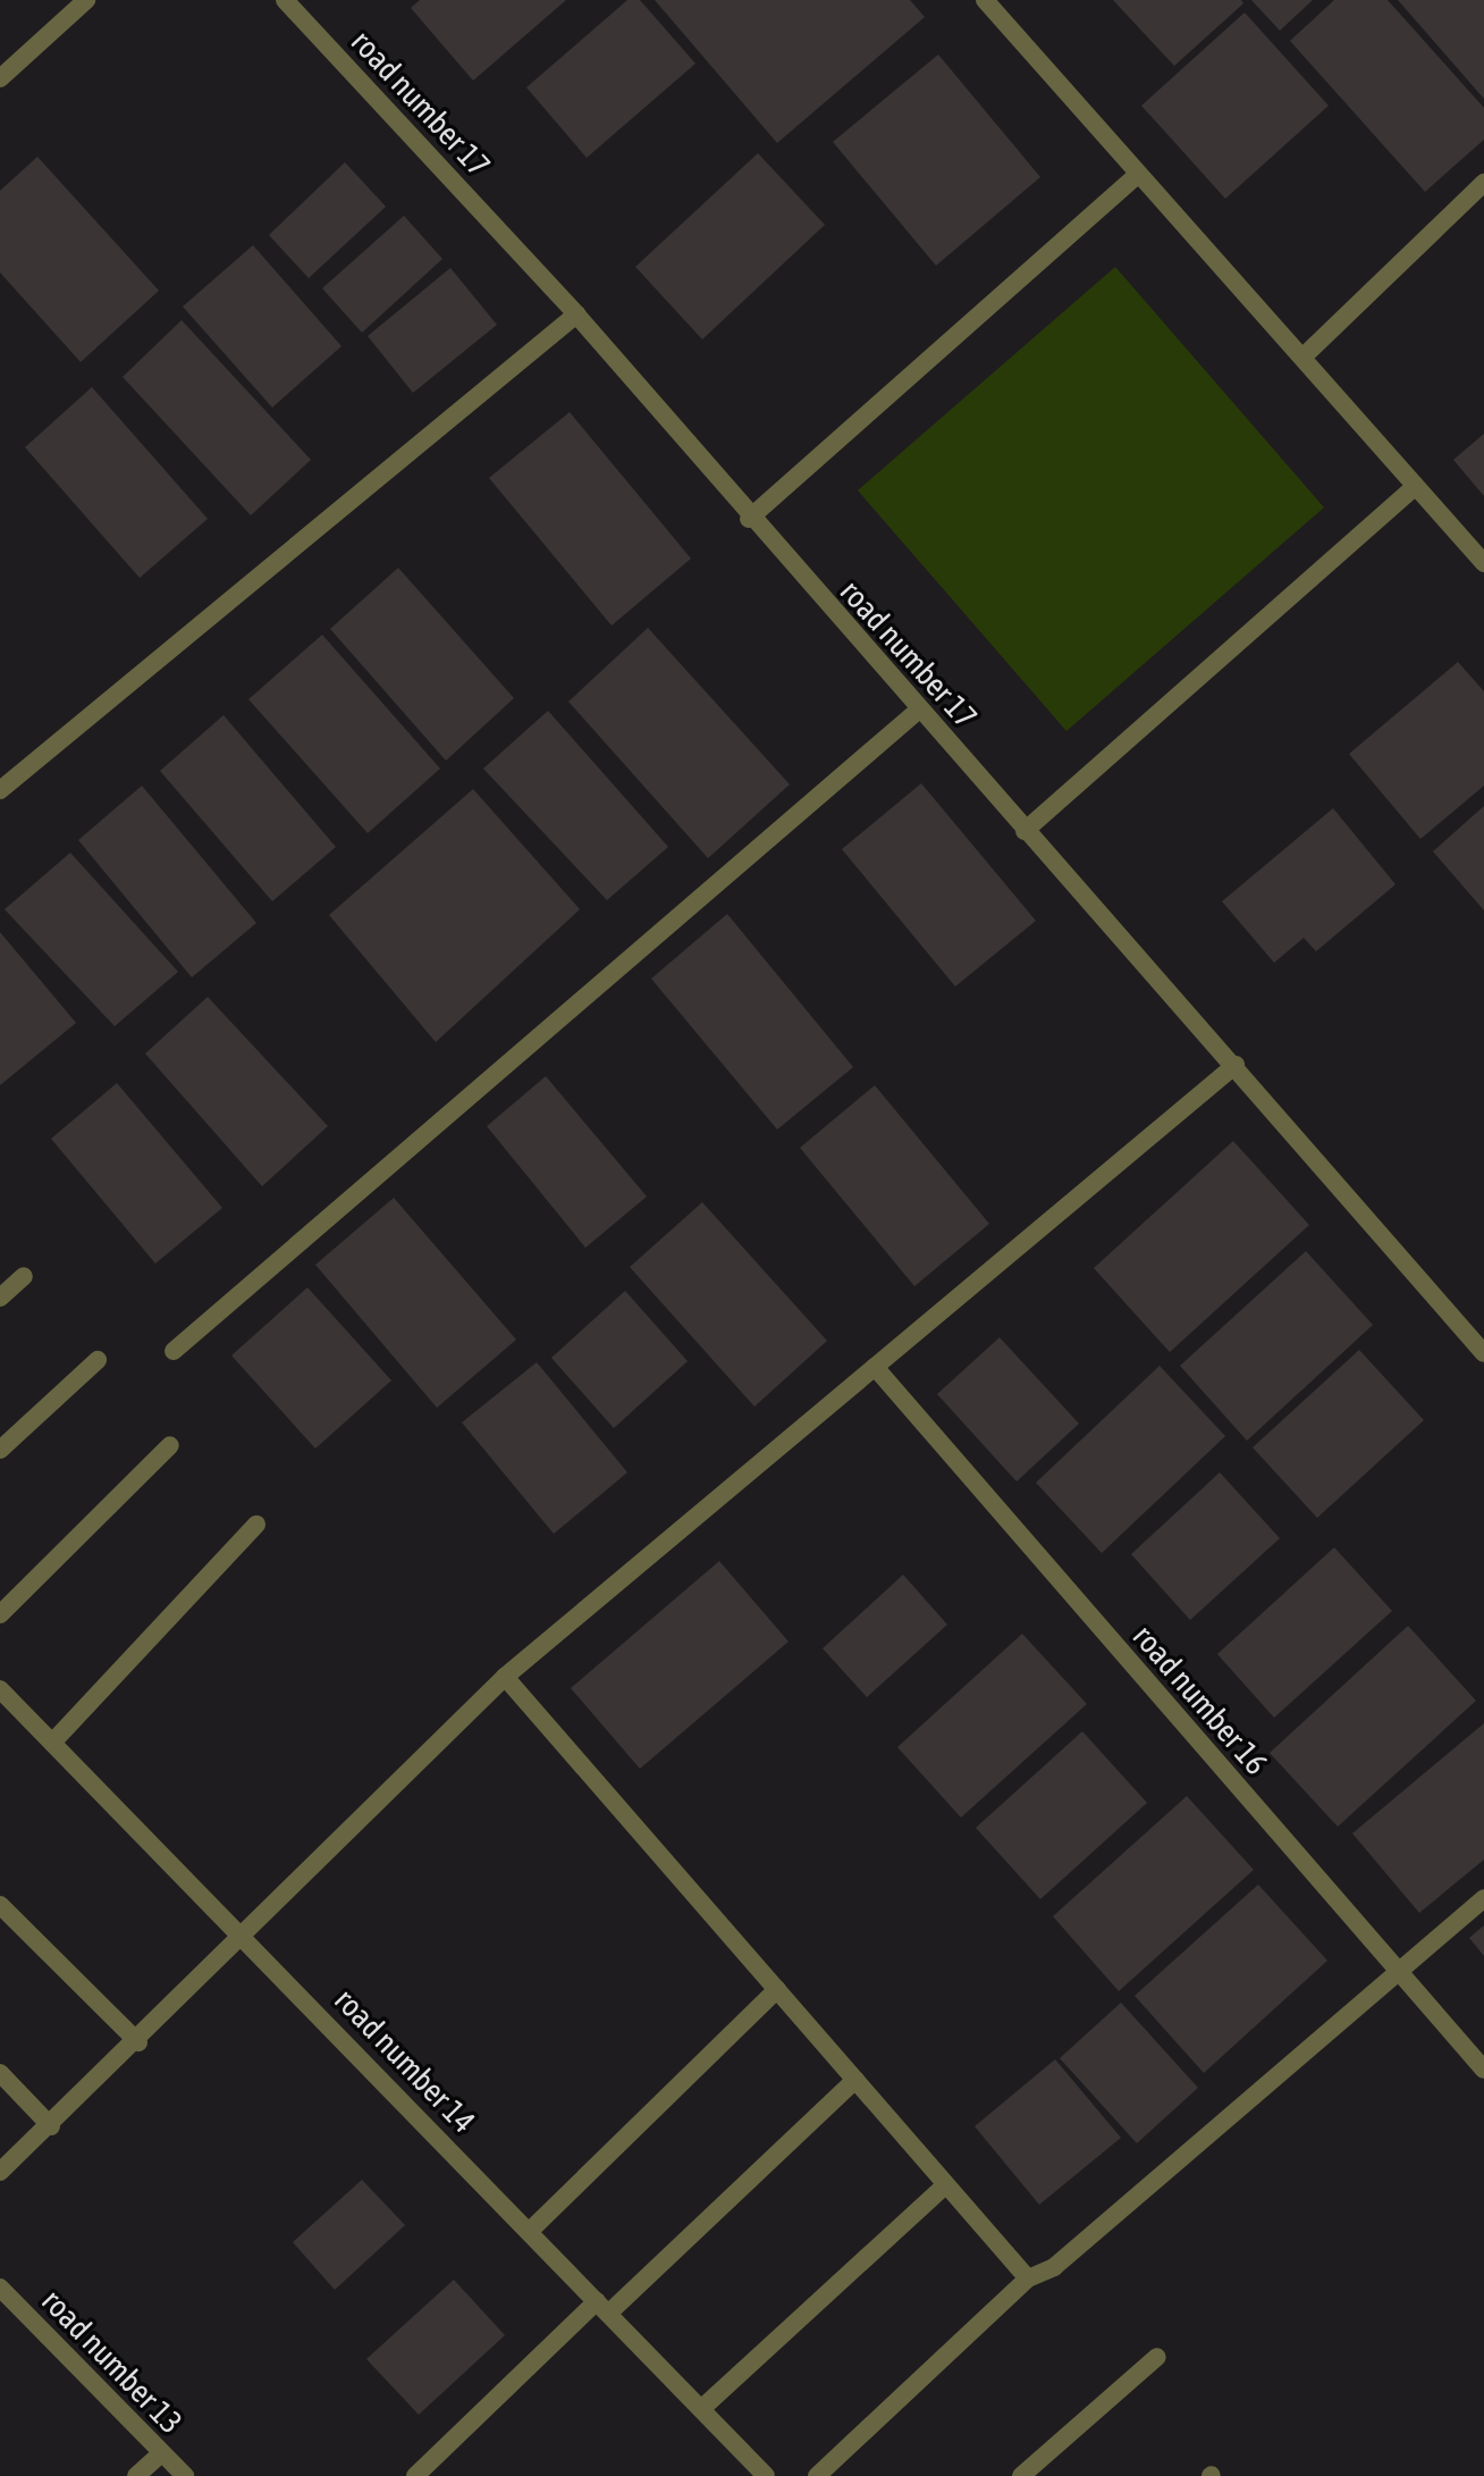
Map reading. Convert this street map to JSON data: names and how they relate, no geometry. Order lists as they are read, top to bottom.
{
  "streets": {
    "street": [
      "road number 17",
      "road number 16",
      "road number 14",
      "road number 13"
    ]
  }
}
